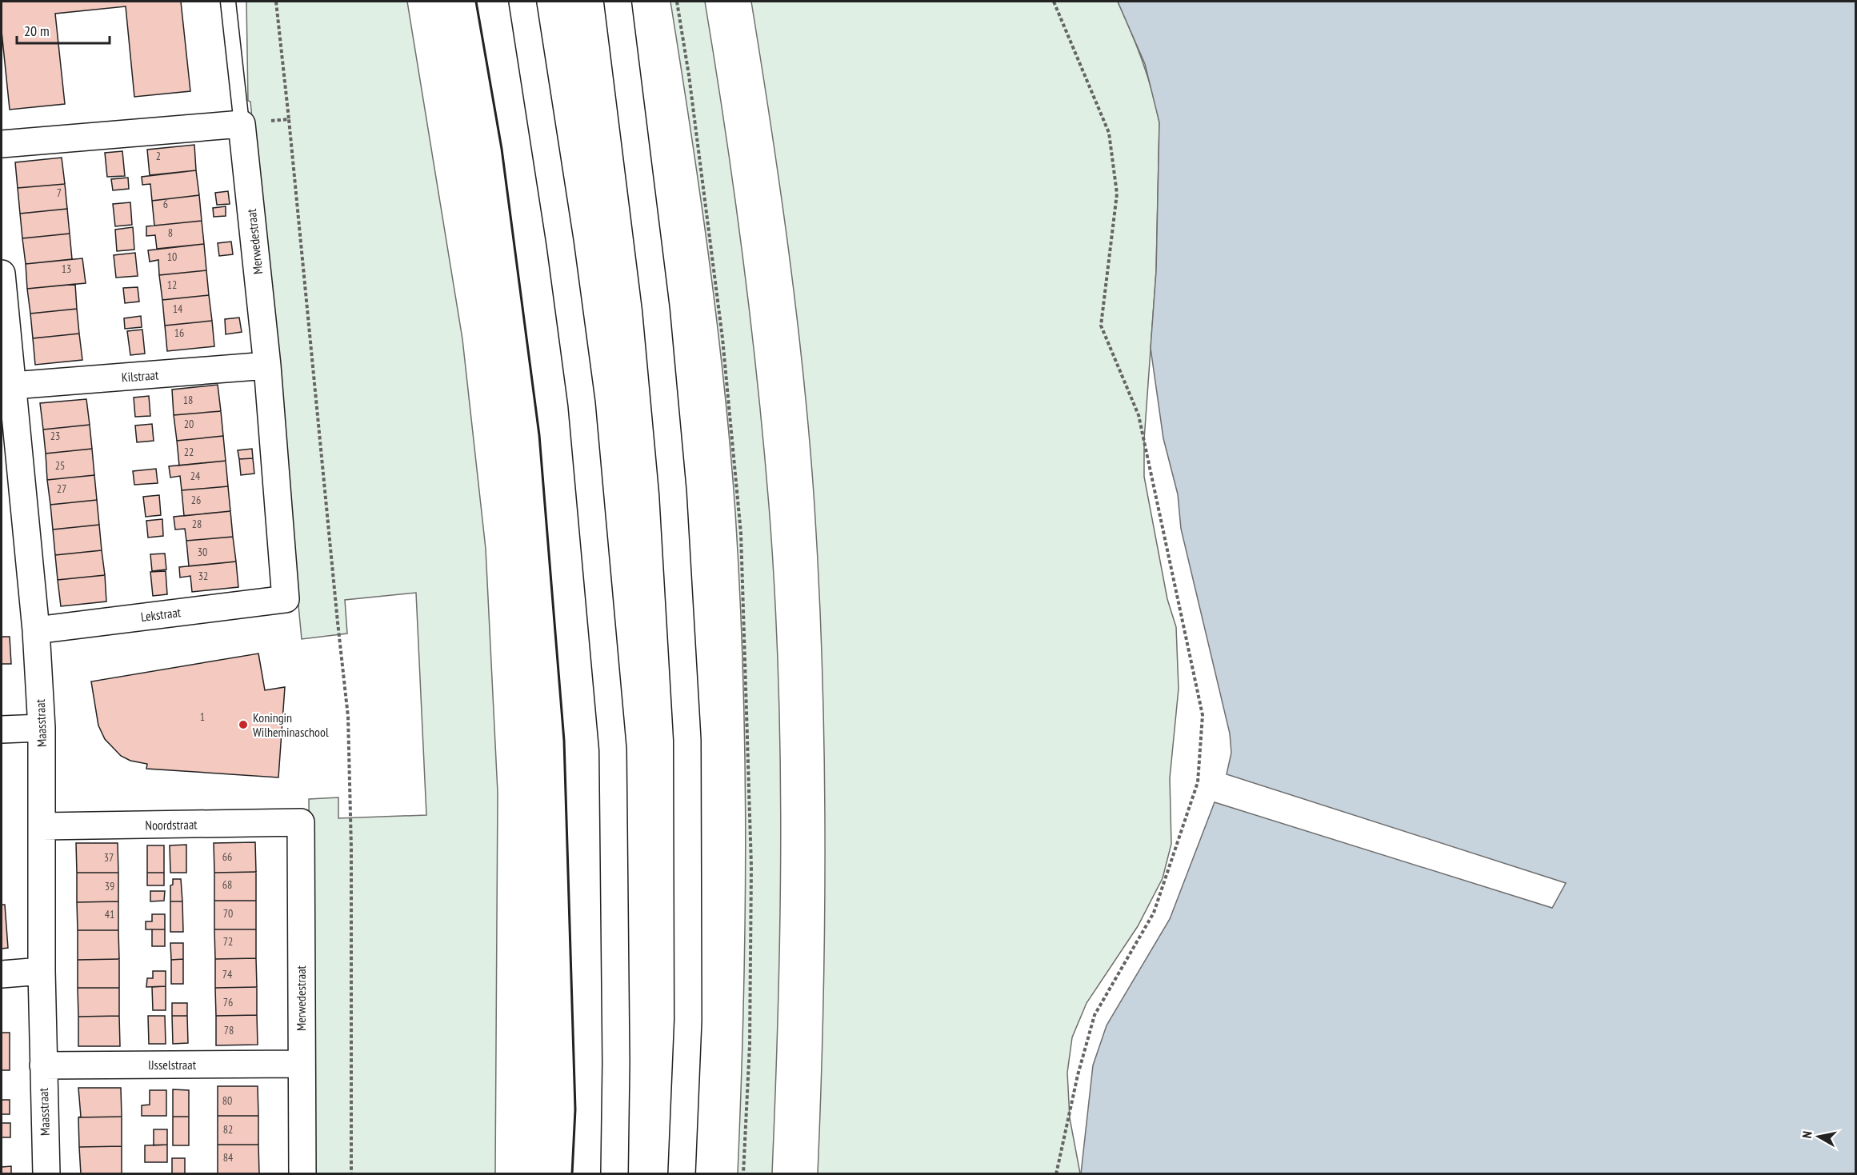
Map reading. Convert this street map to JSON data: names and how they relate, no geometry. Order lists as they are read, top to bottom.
{
  "streets": {
    "main road": [
      "Merwedestraat",
      "Kilstraat",
      "Lekstraat",
      "Maasstraat",
      "Noordstraat",
      "IJsselstraat"
    ]
  },
  "crossings": [
    ["Merwedestraat", "Kilstraat"],
    ["Merwedestraat", "Lekstraat"],
    ["Merwedestraat", "Noordstraat"],
    ["Merwedestraat", "IJsselstraat"],
    ["Kilstraat", "Maasstraat"],
    ["Lekstraat", "Maasstraat"],
    ["Maasstraat", "Noordstraat"],
    ["Maasstraat", "IJsselstraat"]
  ],
  "places": ["Koningin Wilheminaschool"],
  "house_numbers": [
    "2",
    "7",
    "6",
    "8",
    "10",
    "13",
    "12",
    "14",
    "16",
    "18",
    "20",
    "23",
    "22",
    "25",
    "24",
    "27",
    "26",
    "28",
    "30",
    "32",
    "1",
    "66",
    "37",
    "68",
    "39",
    "70",
    "41",
    "72",
    "74",
    "76",
    "78",
    "80",
    "82",
    "84"
  ],
  "scale_bar": "20 m",
  "north": "left"
}
